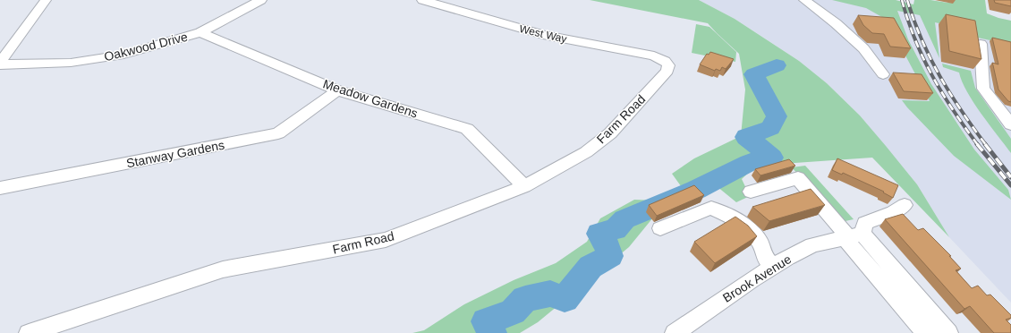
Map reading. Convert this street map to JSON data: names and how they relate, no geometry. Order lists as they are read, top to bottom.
{
  "streets": {
    "street": [
      "West Way",
      "Oakwood Drive",
      "Meadow Gardens",
      "Farm Road",
      "Stanway Gardens",
      "Brook Avenue"
    ]
  },
  "crossings": [
    ["West Way", "Farm Road"],
    ["Oakwood Drive", "Meadow Gardens"],
    ["Meadow Gardens", "Farm Road"],
    ["Meadow Gardens", "Stanway Gardens"]
  ]
}
